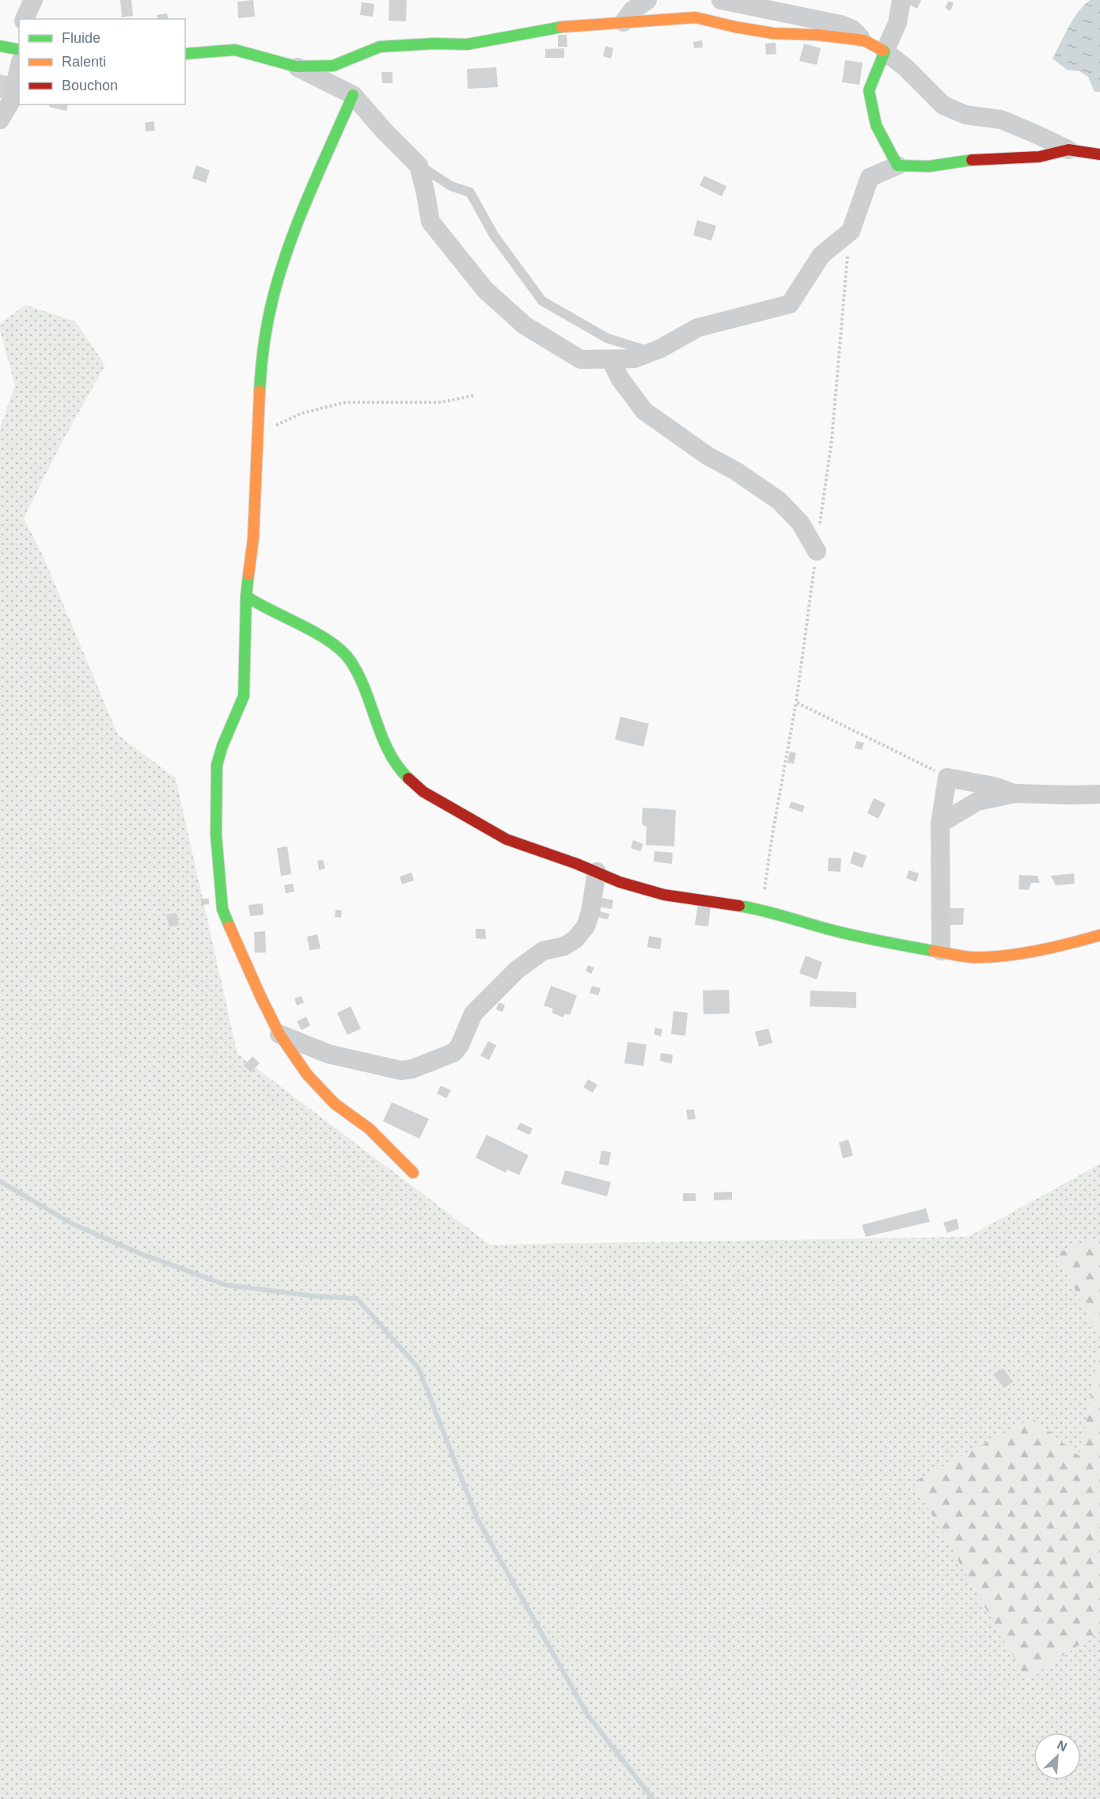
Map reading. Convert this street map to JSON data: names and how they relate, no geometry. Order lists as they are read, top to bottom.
{
  "legend": ["Fluide", "Ralenti", "Bouchon"],
  "north": "top right"
}
